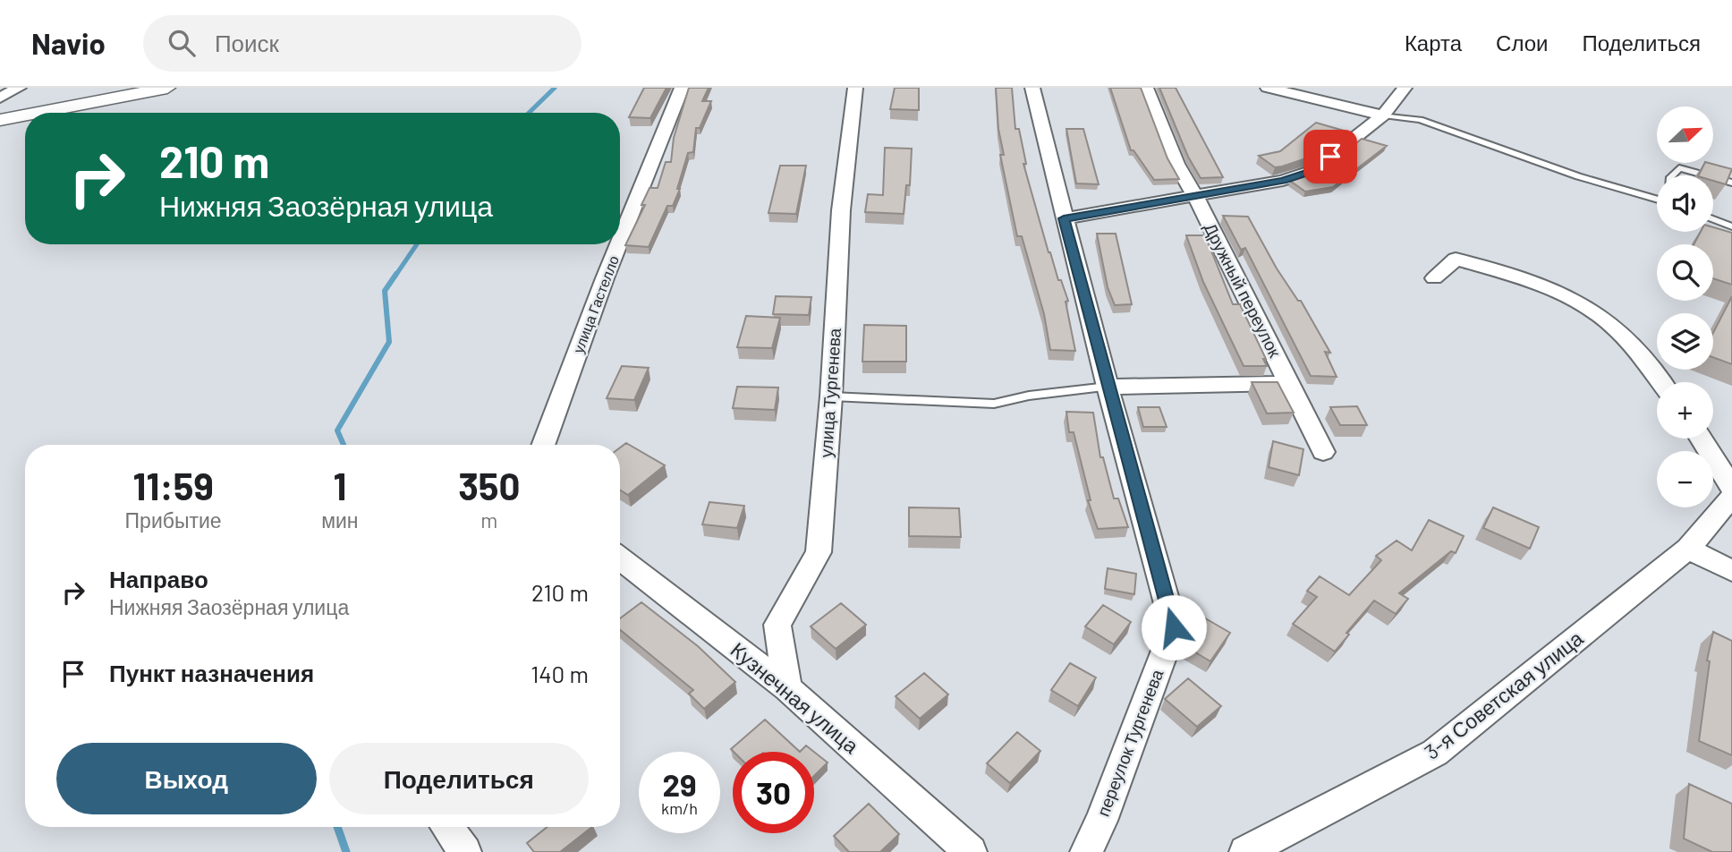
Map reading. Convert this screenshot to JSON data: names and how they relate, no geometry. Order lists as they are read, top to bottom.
{
  "streets": {
    "street": [
      "Дружный переулок",
      "улица Гастелло",
      "улица Тургенева",
      "3-я Советская улица",
      "Кузнечная улица",
      "переулок Тургенева"
    ]
  },
  "crossings": [
    ["Дружный переулок", "переулок Тургенева"],
    ["улица Тургенева", "Кузнечная улица"]
  ],
  "north": "top right",
  "page": {
    "header": "Navio",
    "search": "Поиск",
    "nav": ["Карта", "Слои", "Поделиться"],
    "map_buttons": ["+", "−"],
    "turn": ["210 m", "Нижняя Заозёрная улица"],
    "eta": [
      "11:59",
      "Прибытие",
      "1",
      "мин",
      "350",
      "m"
    ],
    "list": [
      {
        "name": "Направо",
        "note": "Нижняя Заозёрная улица",
        "value": "210 m"
      },
      {
        "name": "Пункт назначения",
        "value": "140 m"
      }
    ],
    "buttons": ["Выход", "Поделиться"],
    "speed": "29 km/h",
    "limit": "30"
  }
}
